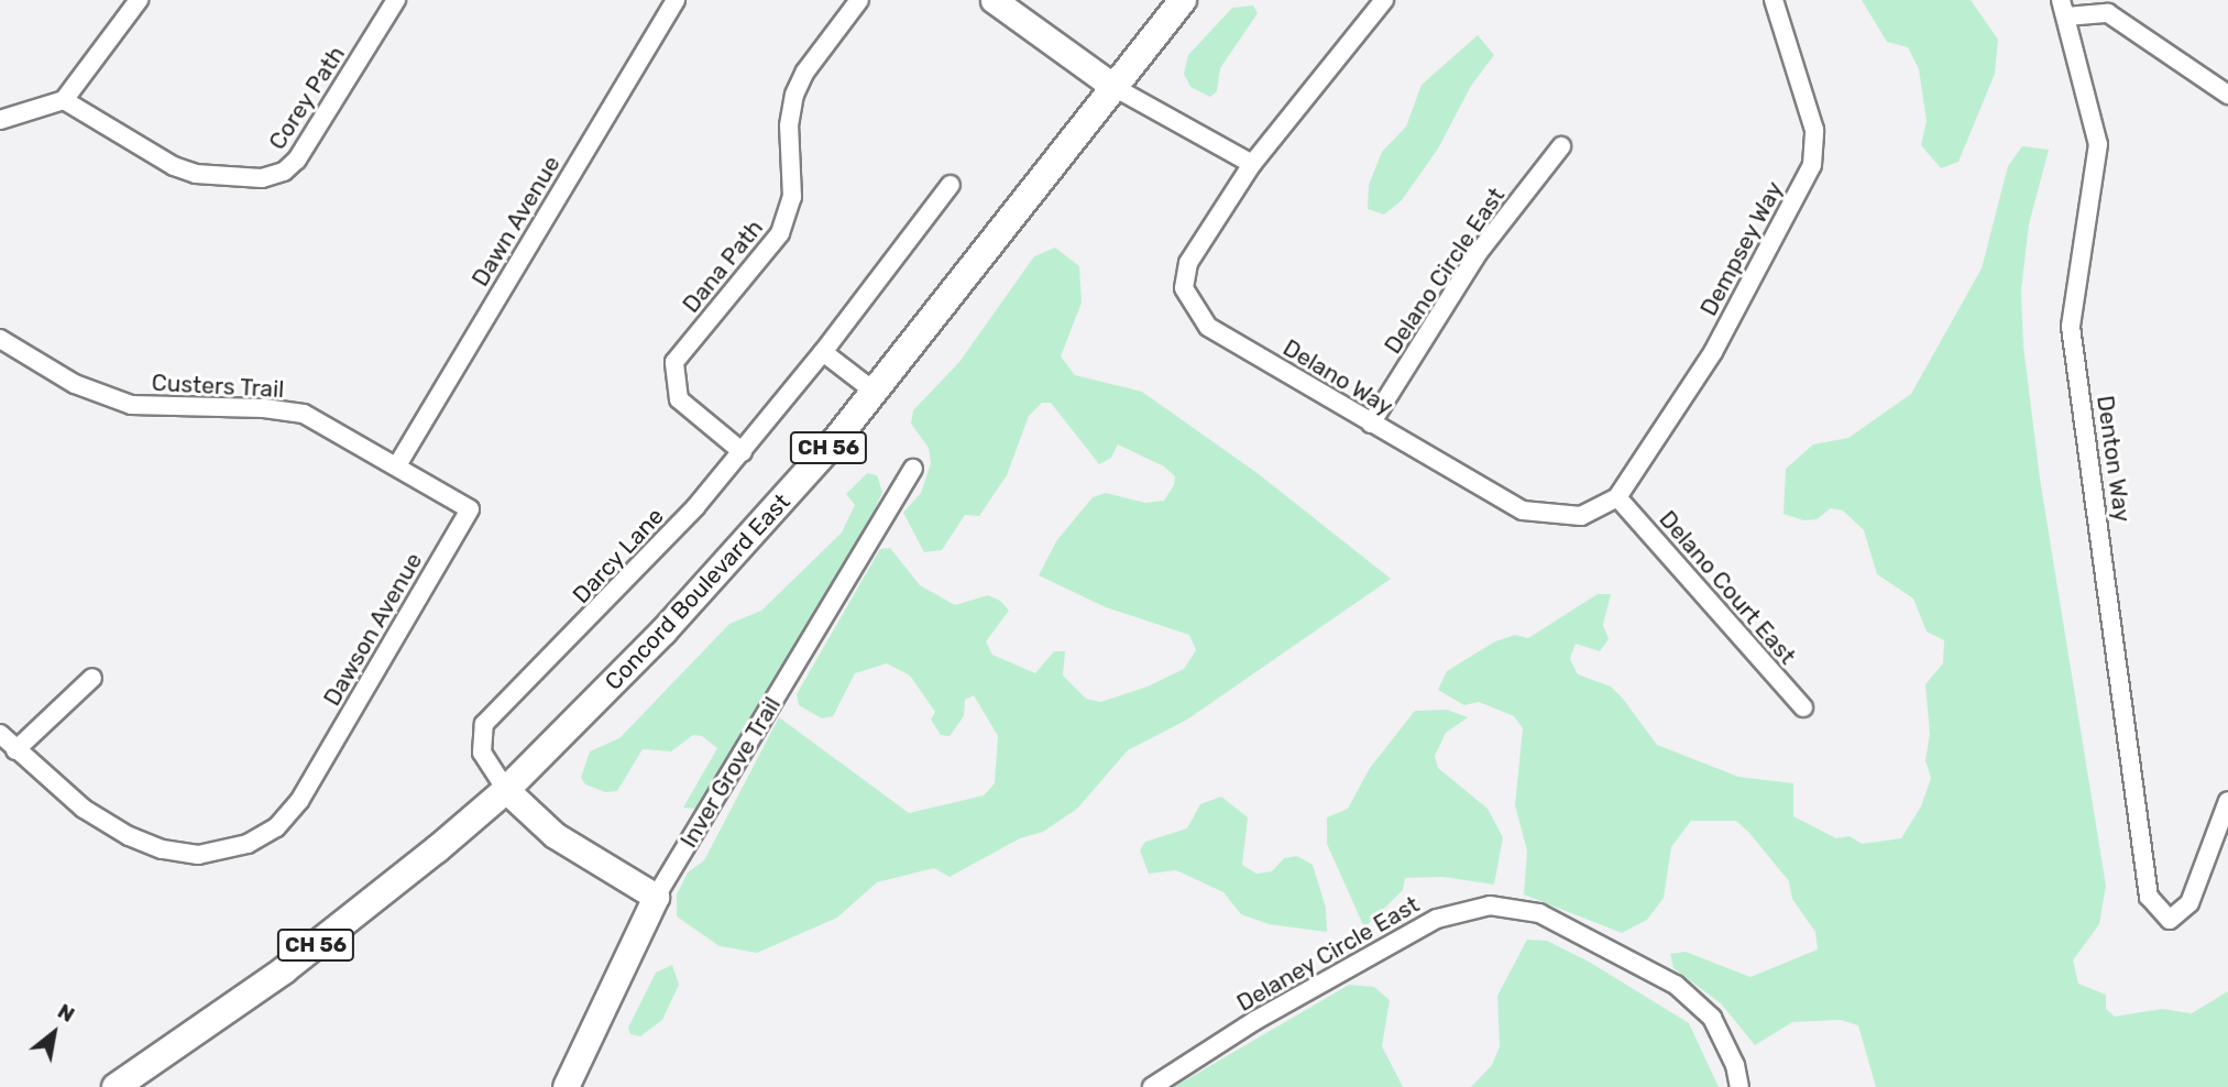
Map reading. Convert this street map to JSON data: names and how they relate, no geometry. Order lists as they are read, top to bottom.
{
  "streets": {
    "main road": ["CH 56", "Concord Boulevard East"],
    "street": [
      "Corey Path",
      "Dawn Avenue",
      "Dempsey Way",
      "Dana Path",
      "Delano Circle East",
      "Delano Way",
      "Custers Trail",
      "Denton Way",
      "Darcy Lane",
      "Delano Court East",
      "Dawson Avenue",
      "Inver Grove Trail",
      "Delaney Circle East"
    ]
  },
  "crossings": [
    ["Dawn Avenue", "Custers Trail"],
    ["Dempsey Way", "Delano Way"],
    ["Dempsey Way", "Delano Court East"],
    ["Dana Path", "Darcy Lane"],
    ["Delano Circle East", "Delano Way"],
    ["Delano Way", "Delano Court East"],
    ["Custers Trail", "Dawson Avenue"],
    ["Darcy Lane", "Concord Boulevard East"]
  ],
  "north": "top right"
}
